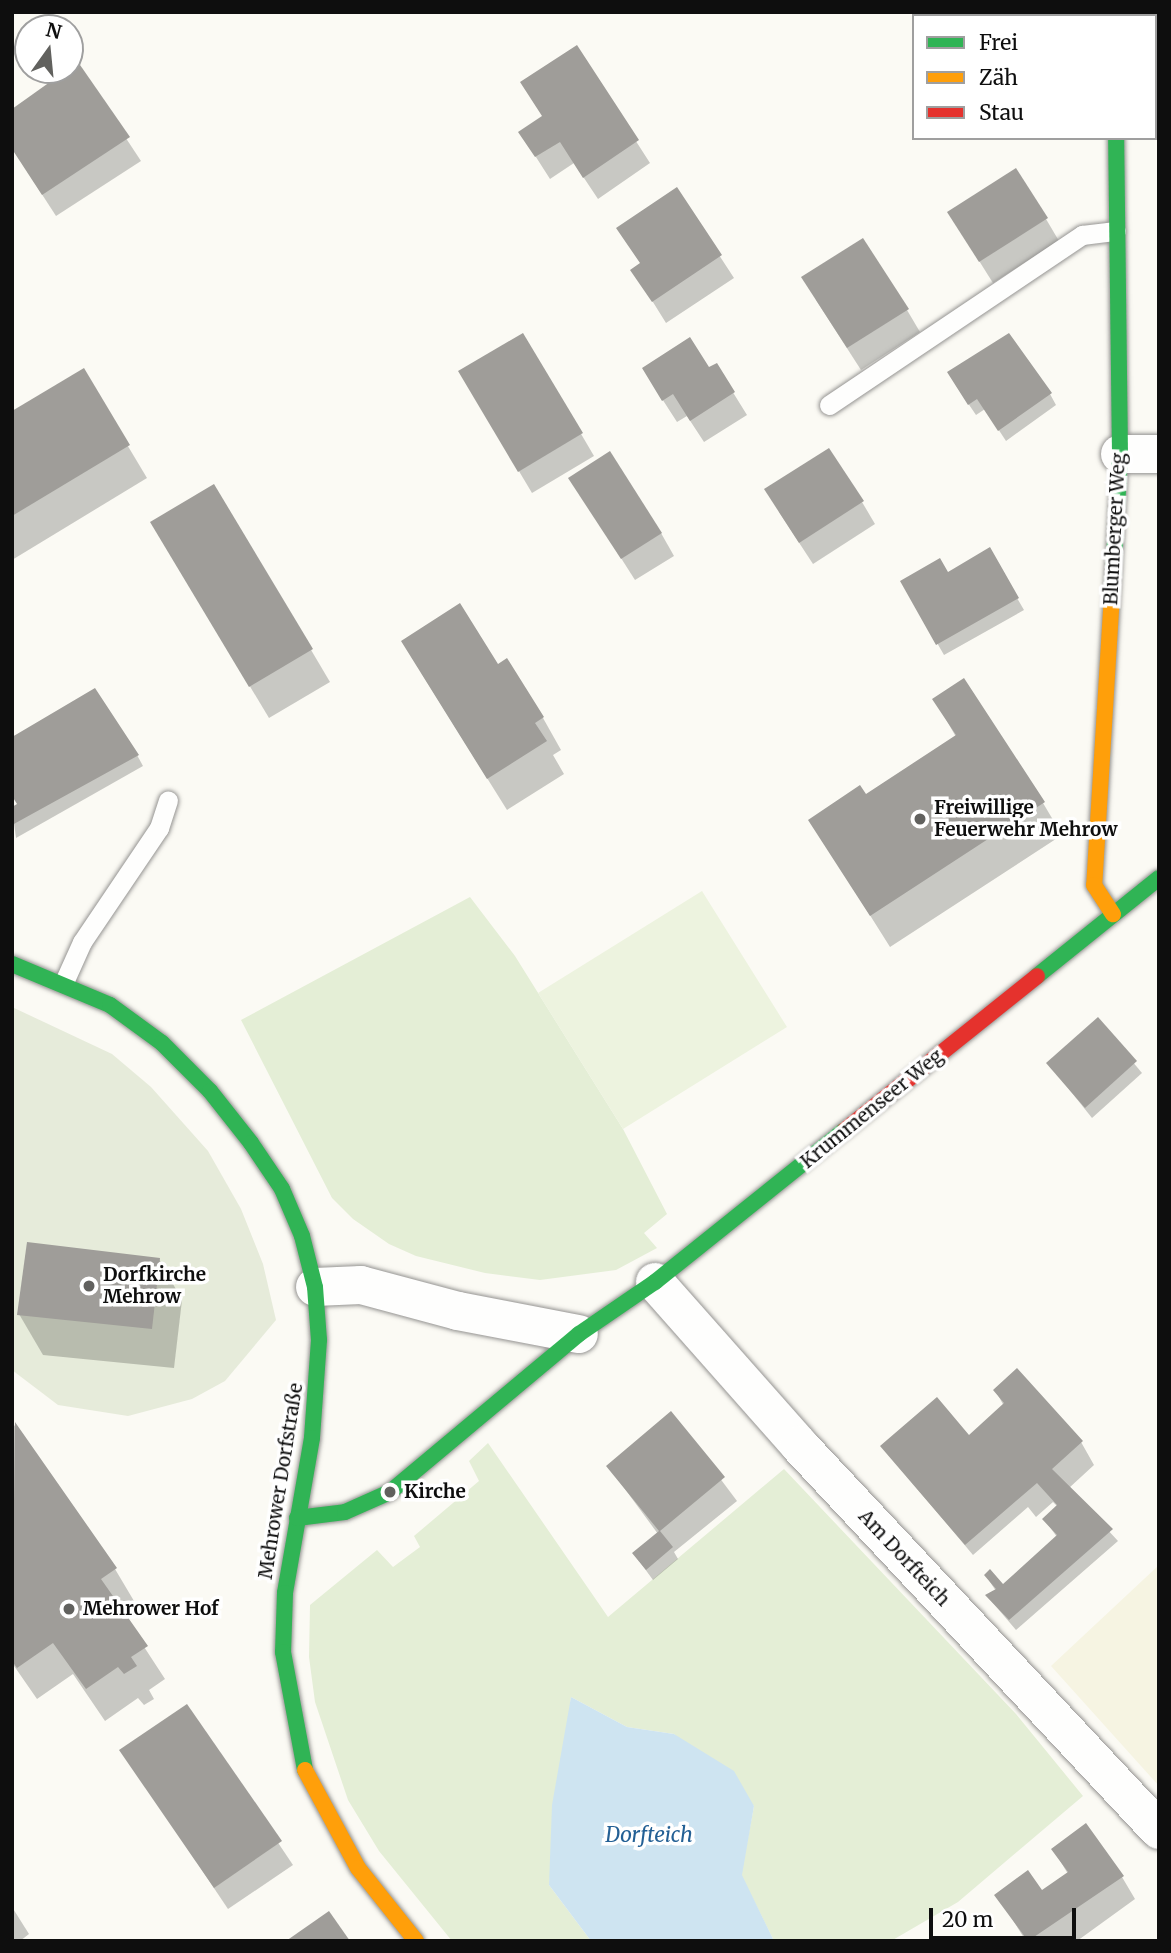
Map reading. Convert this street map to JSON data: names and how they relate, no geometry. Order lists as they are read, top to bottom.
{
  "streets": {
    "street": [
      "Blumberger Weg",
      "Krummenseer Weg",
      "Mehrower Dorfstraße",
      "Am Dorfteich"
    ]
  },
  "crossings": [
    ["Blumberger Weg", "Krummenseer Weg"],
    ["Krummenseer Weg", "Mehrower Dorfstraße"],
    ["Krummenseer Weg", "Am Dorfteich"]
  ],
  "water": ["Dorfteich"],
  "places": [
    "Freiwillige Feuerwehr Mehrow",
    "Dorfkirche Mehrow",
    "Kirche",
    "Mehrower Hof"
  ],
  "legend": ["Frei", "Zäh", "Stau"],
  "scale_bar": "20 m",
  "north": "top"
}
